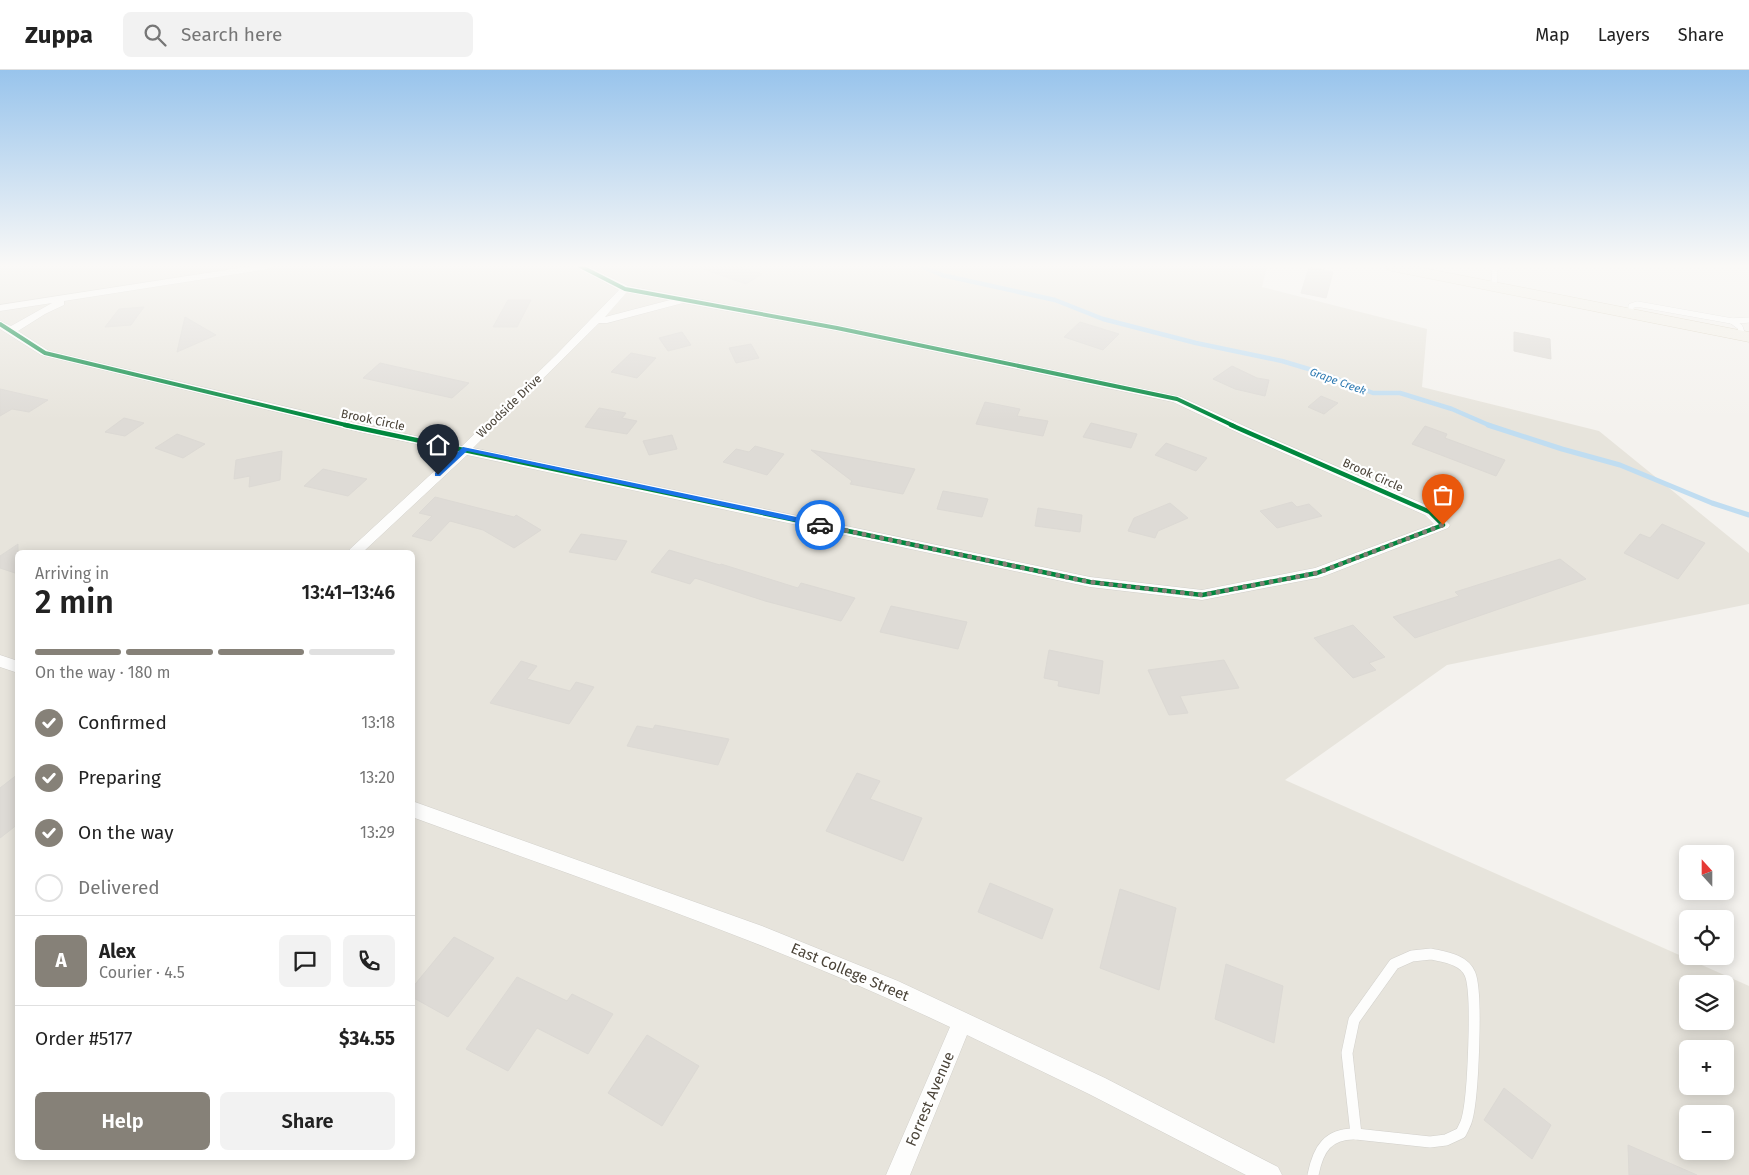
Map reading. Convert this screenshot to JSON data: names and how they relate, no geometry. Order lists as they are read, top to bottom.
{
  "streets": {
    "street": [
      "Woodside Drive",
      "Brook Circle",
      "East College Street",
      "Forrest Avenue"
    ]
  },
  "crossings": [
    ["Woodside Drive", "Brook Circle"],
    ["East College Street", "Forrest Avenue"]
  ],
  "water": ["Grape Creek"],
  "north": "top",
  "page": {
    "header": "Zuppa",
    "search": "Search here",
    "nav": ["Map", "Layers", "Share"],
    "heading": ["2 min", "Arriving in", "13:41–13:46"],
    "panel": [
      "Alex",
      "Courier · 4.5",
      "Order #5177",
      "$34.55"
    ],
    "bar": "On the way · 180 m",
    "list": [
      ["Confirmed", "13:18"],
      ["Preparing", "13:20"],
      ["On the way", "13:29"],
      "Delivered"
    ],
    "map_buttons": ["+", "−"],
    "round": "A",
    "buttons": ["Help", "Share"]
  }
}
